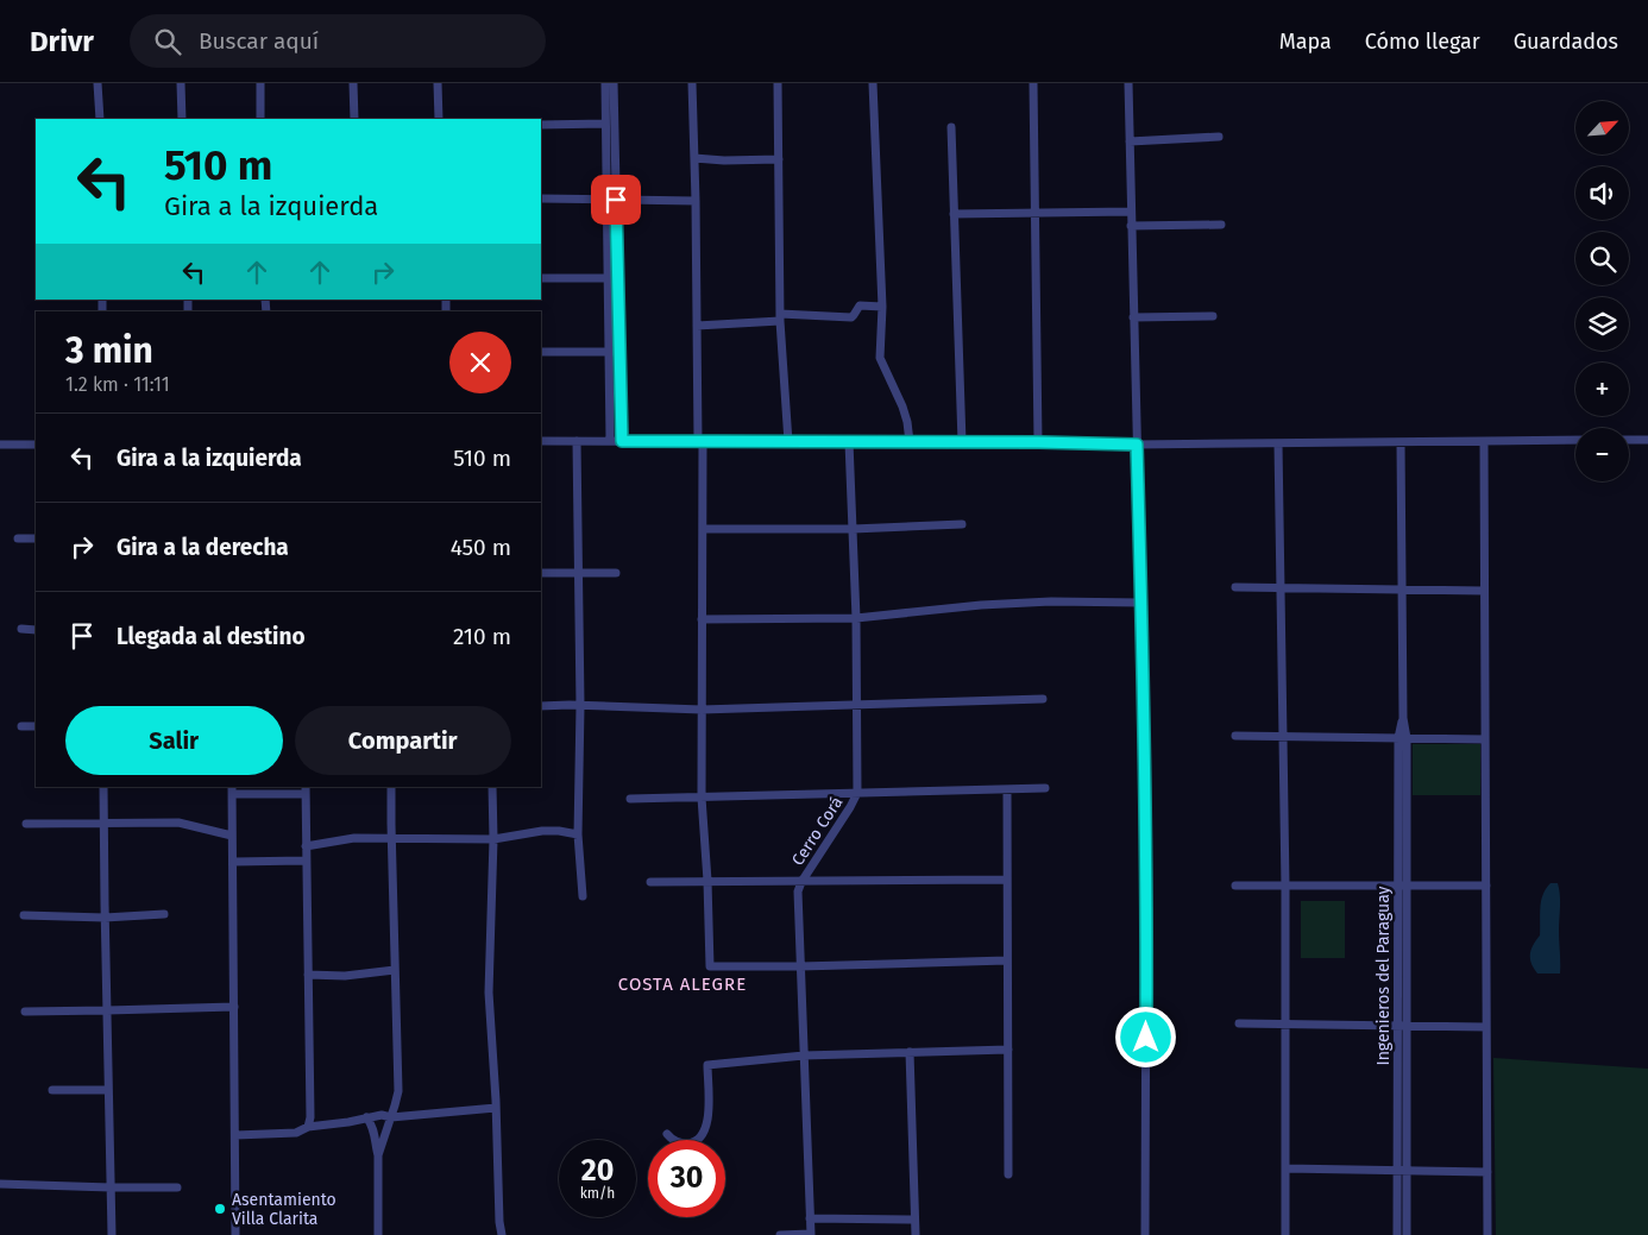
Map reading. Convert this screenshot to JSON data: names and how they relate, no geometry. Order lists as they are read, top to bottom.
{
  "streets": {
    "street": ["Cerro Corá", "Ingenieros del Paraguay"]
  },
  "districts": ["COSTA ALEGRE"],
  "places": ["Asentamiento Villa Clarita"],
  "north": "top right",
  "page": {
    "header": "Drivr",
    "search": "Buscar aquí",
    "nav": ["Mapa", "Cómo llegar", "Guardados"],
    "map_buttons": ["+", "−"],
    "turn": ["510 m", "Gira a la izquierda"],
    "heading": ["3 min", "1.2 km · 11:11"],
    "list": [
      {
        "name": "Gira a la izquierda",
        "value": "510 m"
      },
      {
        "name": "Gira a la derecha",
        "value": "450 m"
      },
      {
        "name": "Llegada al destino",
        "value": "210 m"
      }
    ],
    "buttons": ["Salir", "Compartir"],
    "speed": "20 km/h",
    "limit": "30"
  }
}
